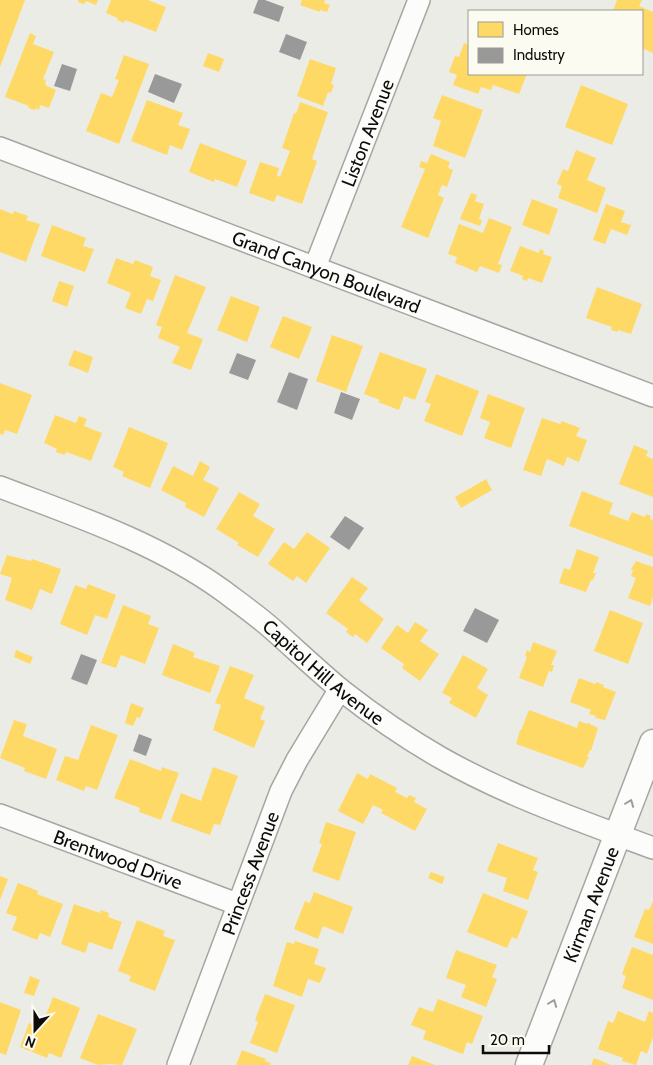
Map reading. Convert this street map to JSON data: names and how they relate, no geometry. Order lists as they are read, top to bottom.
{
  "streets": {
    "street": [
      "Liston Avenue",
      "Grand Canyon Boulevard",
      "Capitol Hill Avenue",
      "Brentwood Drive",
      "Princess Avenue",
      "Kirman Avenue"
    ]
  },
  "crossings": [
    ["Liston Avenue", "Grand Canyon Boulevard"],
    ["Capitol Hill Avenue", "Princess Avenue"],
    ["Capitol Hill Avenue", "Kirman Avenue"],
    ["Brentwood Drive", "Princess Avenue"]
  ],
  "one_way": ["Kirman Avenue"],
  "legend": ["Homes", "Industry"],
  "scale_bar": "20 m",
  "north": "bottom"
}
